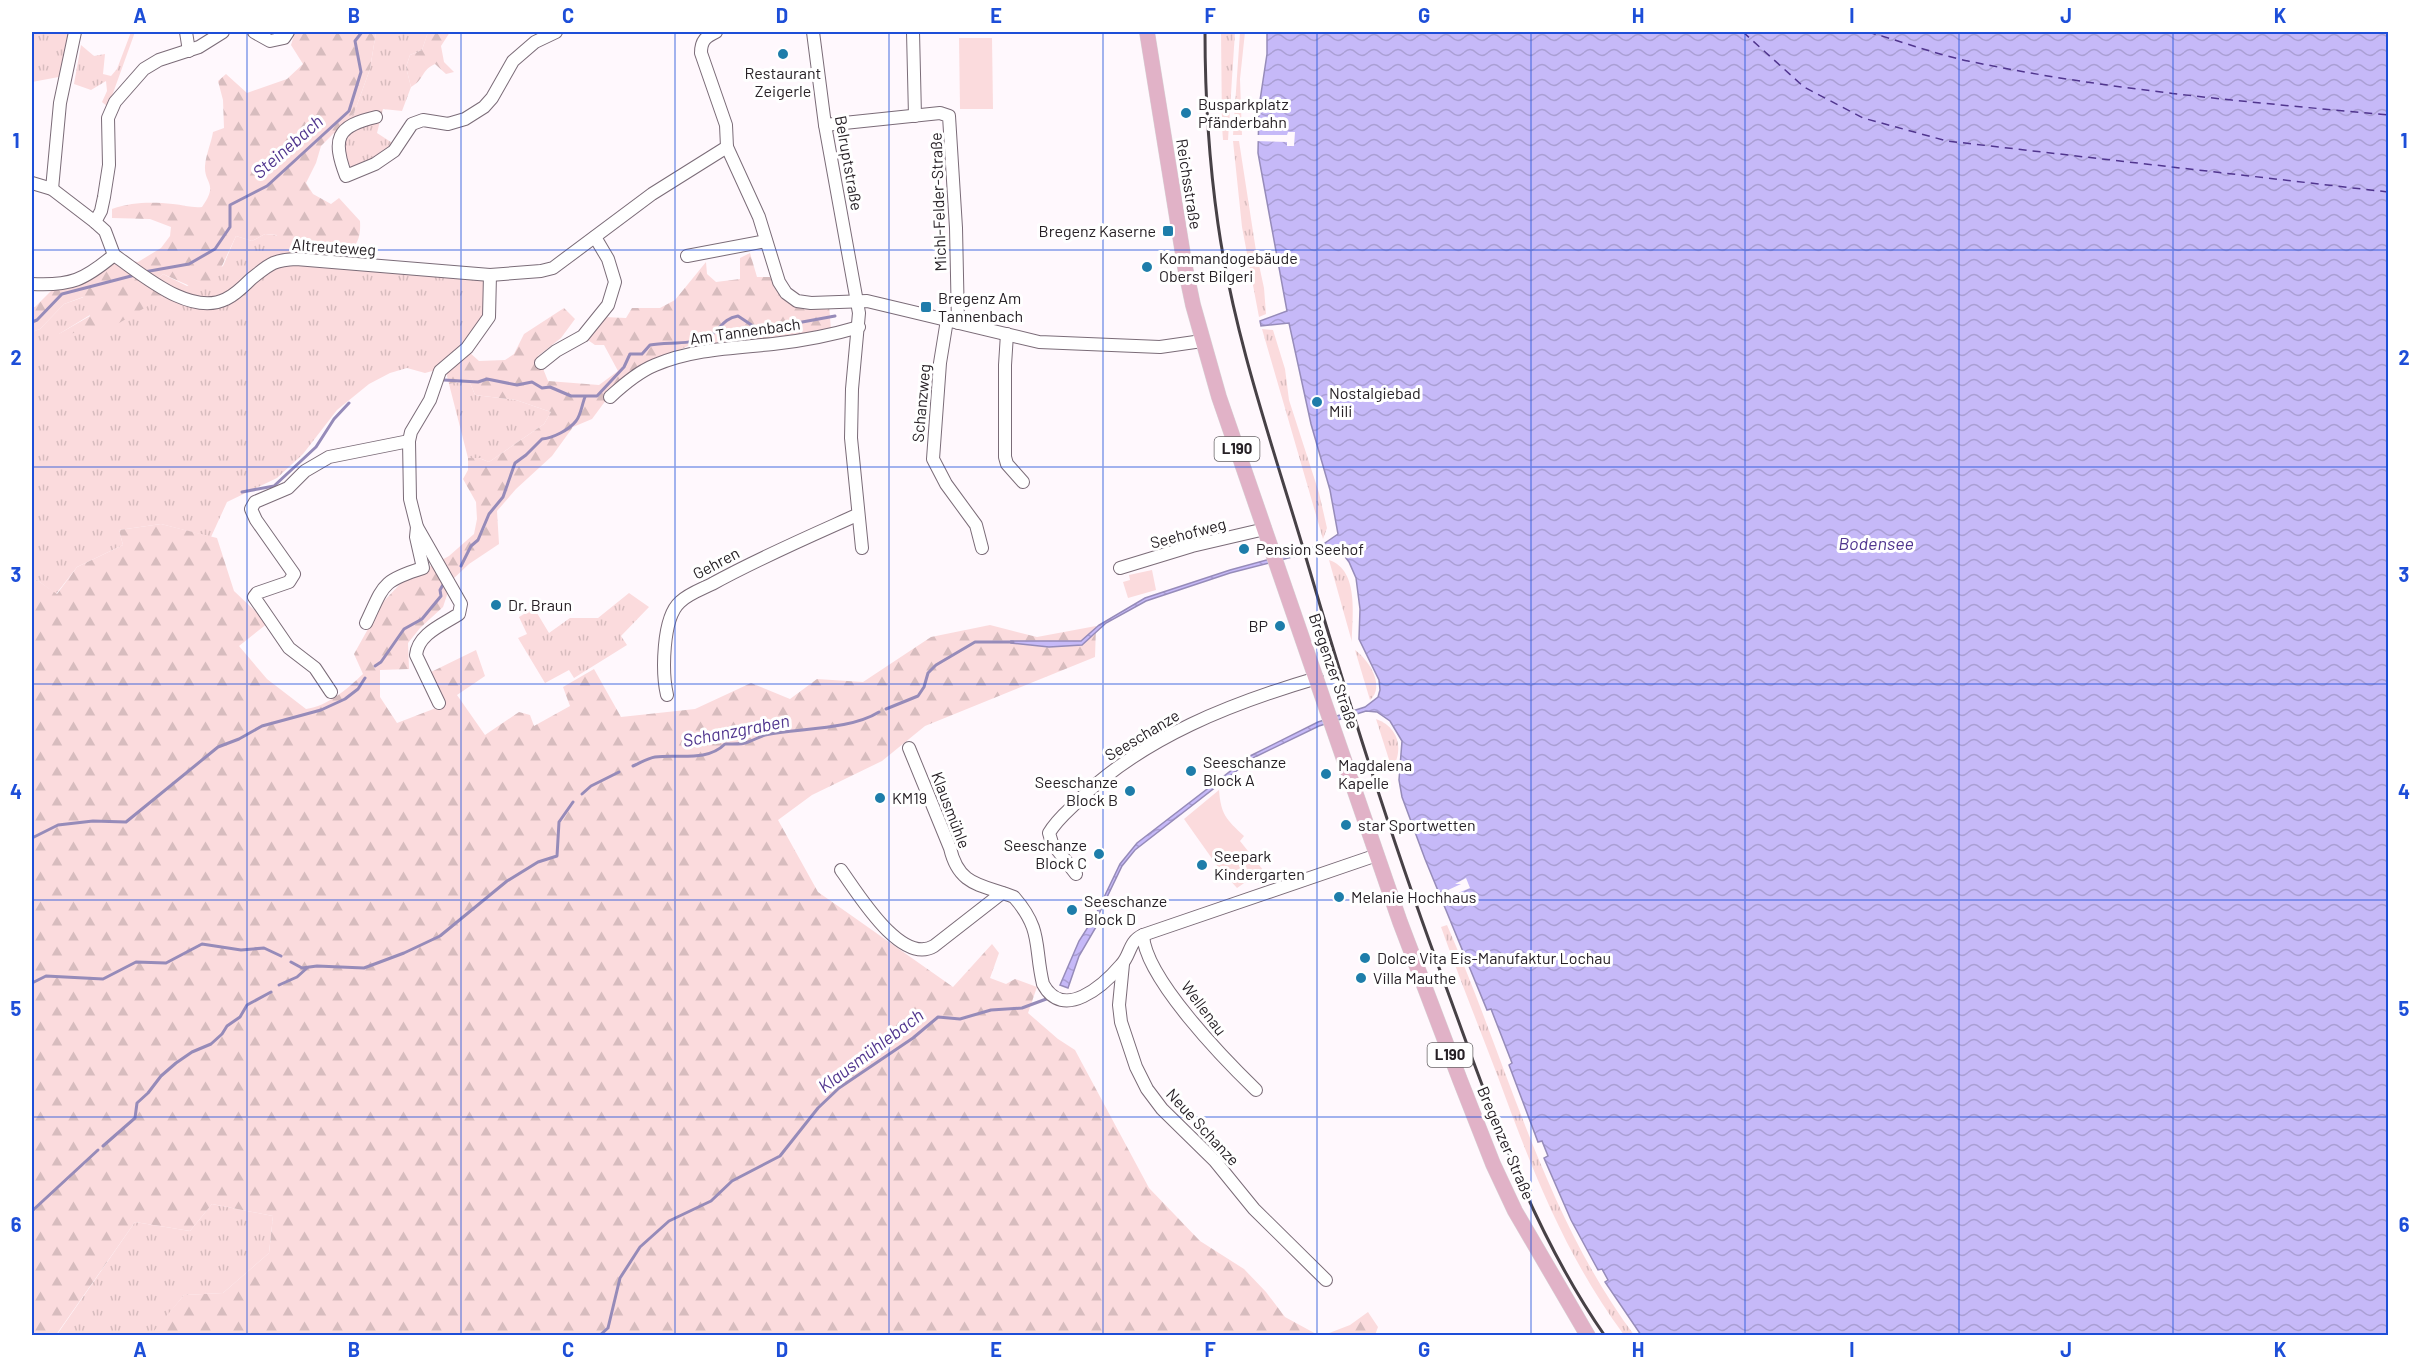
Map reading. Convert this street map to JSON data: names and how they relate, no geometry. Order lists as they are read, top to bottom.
{
  "streets": {
    "main road": ["Reichsstraße", "L190", "Bregenzer Straße"],
    "street": [
      "Belruptstraße",
      "Michl-Felder-Straße",
      "Altreuteweg",
      "Am Tannenbach",
      "Schanzweg",
      "Seehofweg",
      "Gehren",
      "Seeschanze",
      "Klausmühle",
      "Wellenau",
      "Neue Schanze"
    ]
  },
  "crossings": [
    ["Belruptstraße", "Michl-Felder-Straße"],
    ["Reichsstraße", "Bregenzer Straße"],
    ["Michl-Felder-Straße", "Schanzweg"],
    ["Seehofweg", "Bregenzer Straße"],
    ["Bregenzer Straße", "Seeschanze"],
    ["Klausmühle", "Wellenau"],
    ["Klausmühle", "Neue Schanze"]
  ],
  "water": [
    "Steinebach",
    "Bodensee",
    "Schanzgraben",
    "Klausmühlebach"
  ],
  "places": {
    "other": [
      "Restaurant Zeigerle",
      "Busparkplatz Pfänderbahn",
      "Kommandogebäude Oberst Bilgeri",
      "Nostalgiebad Mili",
      "Pension Seehof",
      "Dr. Braun",
      "BP",
      "Seeschanze Block A",
      "Magdalena Kapelle",
      "Seeschanze Block B",
      "KM19",
      "star Sportwetten",
      "Seeschanze Block C",
      "Seepark Kindergarten",
      "Melanie Hochhaus",
      "Seeschanze Block D",
      "Dolce Vita Eis-Manufaktur Lochau",
      "Villa Mauthe"
    ],
    "transit": ["Bregenz Kaserne", "Bregenz Am Tannenbach"]
  },
  "grid": {
    "columns": [
      "A",
      "B",
      "C",
      "D",
      "E",
      "F",
      "G",
      "H",
      "I",
      "J",
      "K"
    ],
    "rows": [
      "1",
      "2",
      "3",
      "4",
      "5",
      "6"
    ]
  }
}
